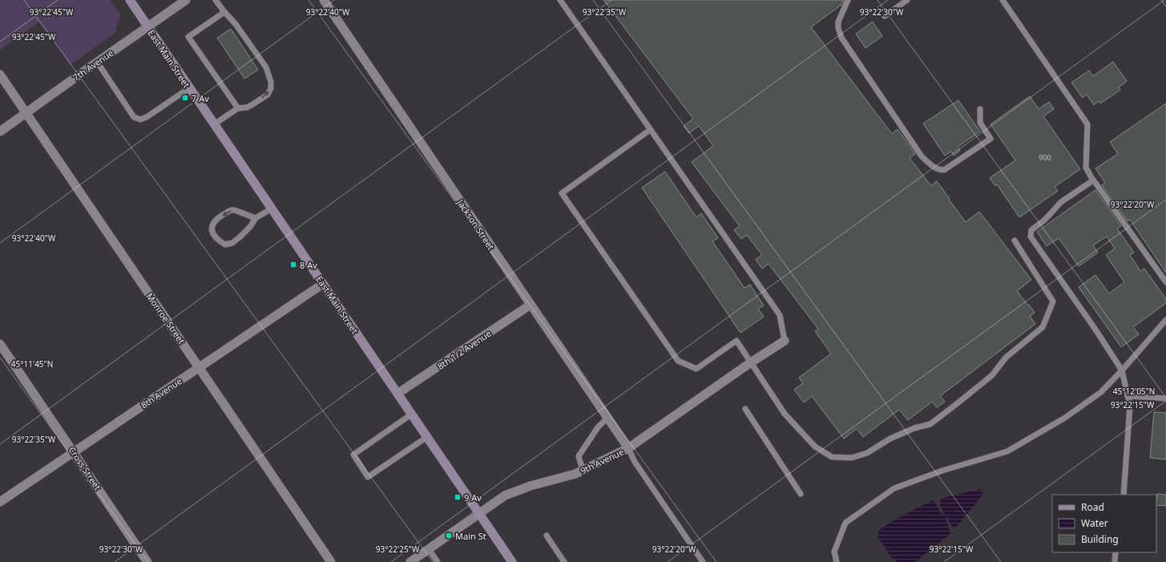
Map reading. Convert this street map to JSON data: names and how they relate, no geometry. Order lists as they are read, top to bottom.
{
  "streets": {
    "main road": ["East Main Street"],
    "street": [
      "7th Avenue",
      "Jackson Street",
      "Monroe Street",
      "8th 1/2 Avenue",
      "8th Avenue",
      "9th Avenue",
      "Cross Street"
    ]
  },
  "crossings": [
    ["East Main Street", "7th Avenue"],
    ["East Main Street", "8th 1/2 Avenue"],
    ["East Main Street", "8th Avenue"],
    ["East Main Street", "9th Avenue"],
    ["7th Avenue", "Monroe Street"],
    ["Jackson Street", "8th 1/2 Avenue"],
    ["Jackson Street", "9th Avenue"],
    ["Monroe Street", "8th Avenue"],
    ["8th Avenue", "Cross Street"]
  ],
  "places": {
    "transit": [
      "7 Av",
      "8 Av",
      "9 Av",
      "Main St"
    ]
  },
  "house_numbers": ["900"],
  "legend": ["Road", "Water", "Building"],
  "coordinates": [
    "93°22'30\"W",
    "93°22'45\"W",
    "93°22'35\"W",
    "93°22'40\"W",
    "93°22'20\"W",
    "45°11'45\"N",
    "45°12'05\"N",
    "93°22'15\"W",
    "93°22'25\"W"
  ]
}
